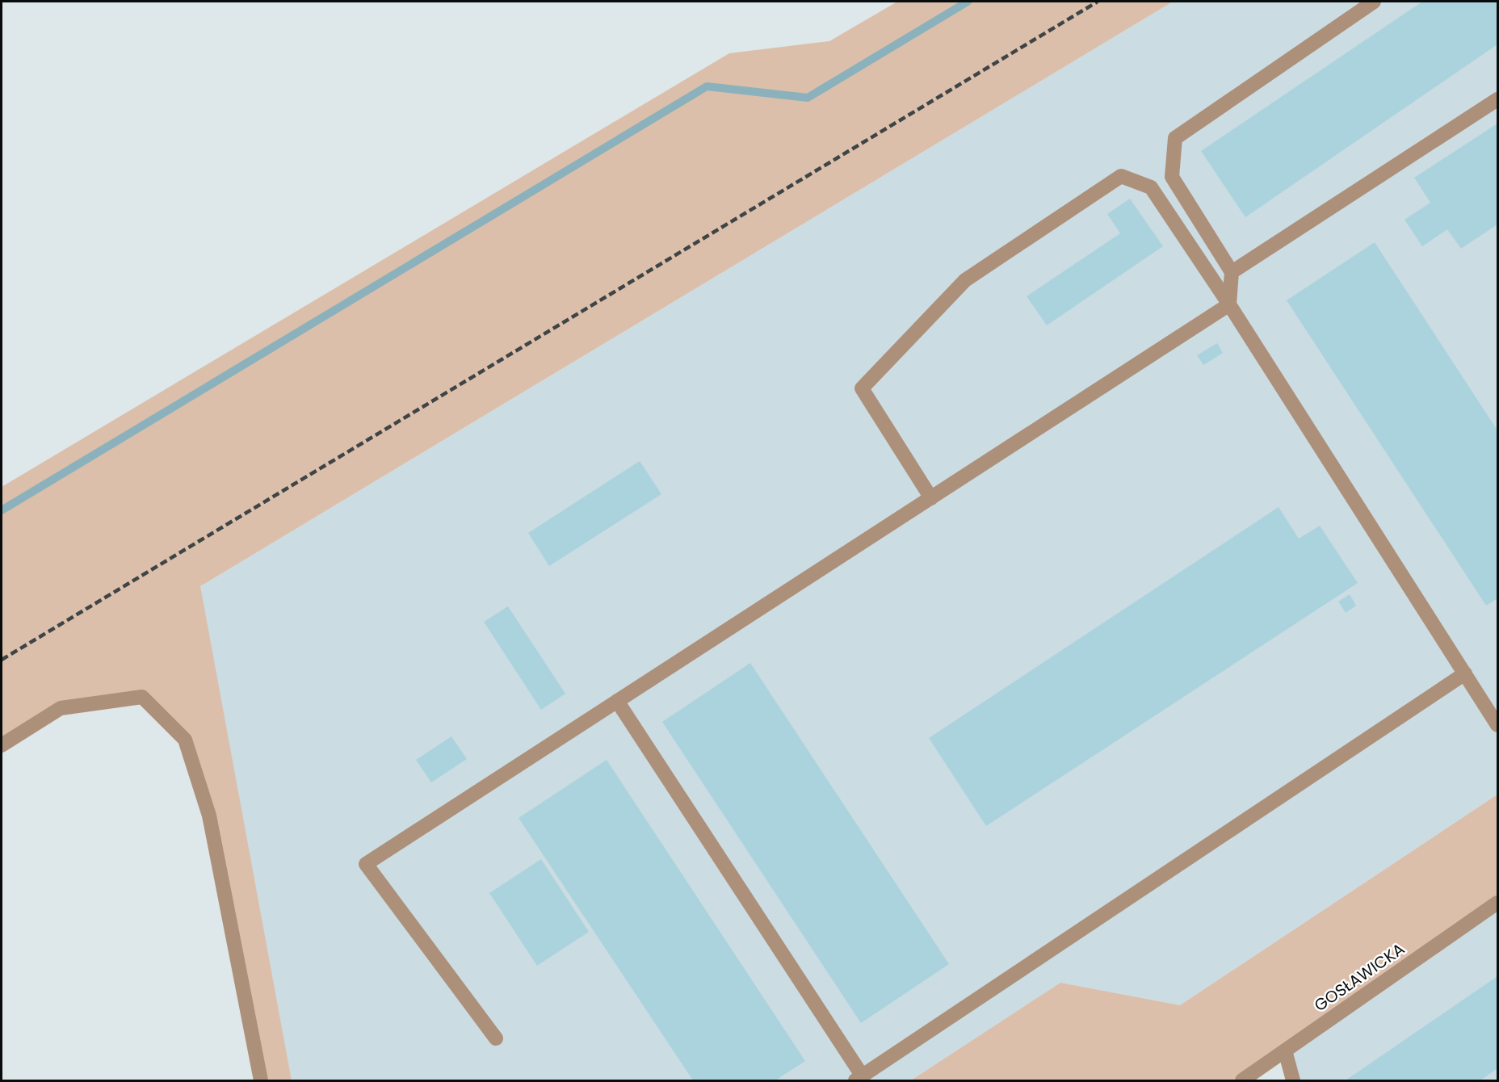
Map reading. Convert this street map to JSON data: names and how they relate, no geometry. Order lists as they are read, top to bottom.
{
  "streets": {
    "street": ["GOSŁAWICKA"]
  }
}
